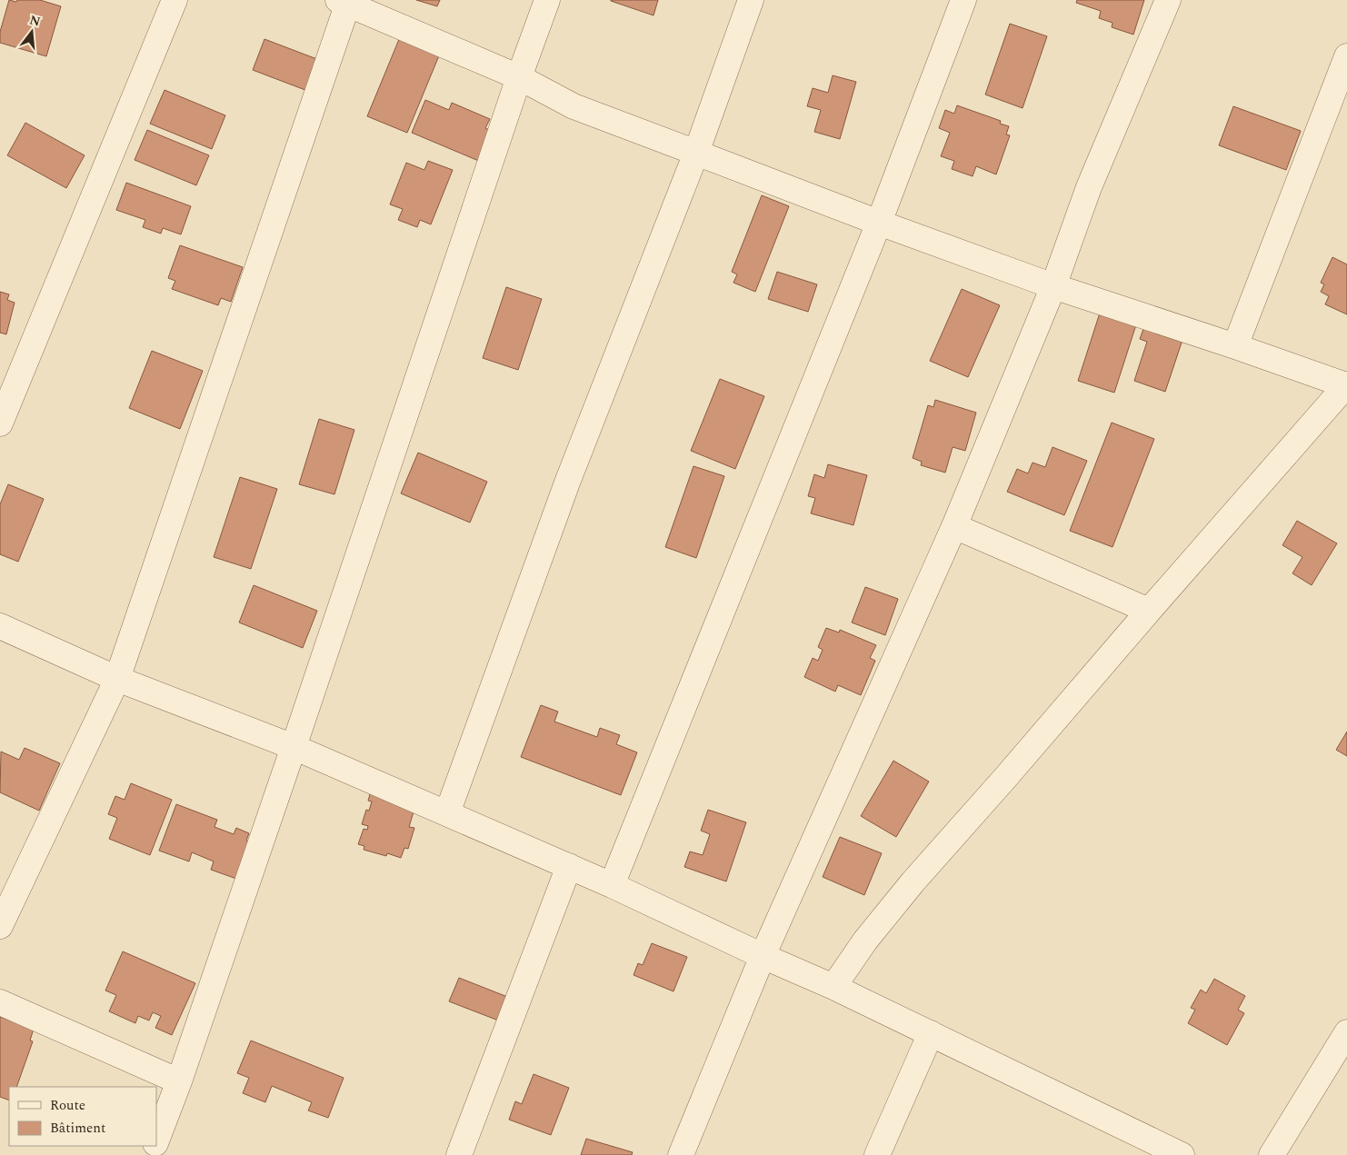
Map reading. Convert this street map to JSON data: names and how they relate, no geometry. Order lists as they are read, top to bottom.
{
  "legend": ["Route", "Bâtiment"],
  "north": "top"
}
